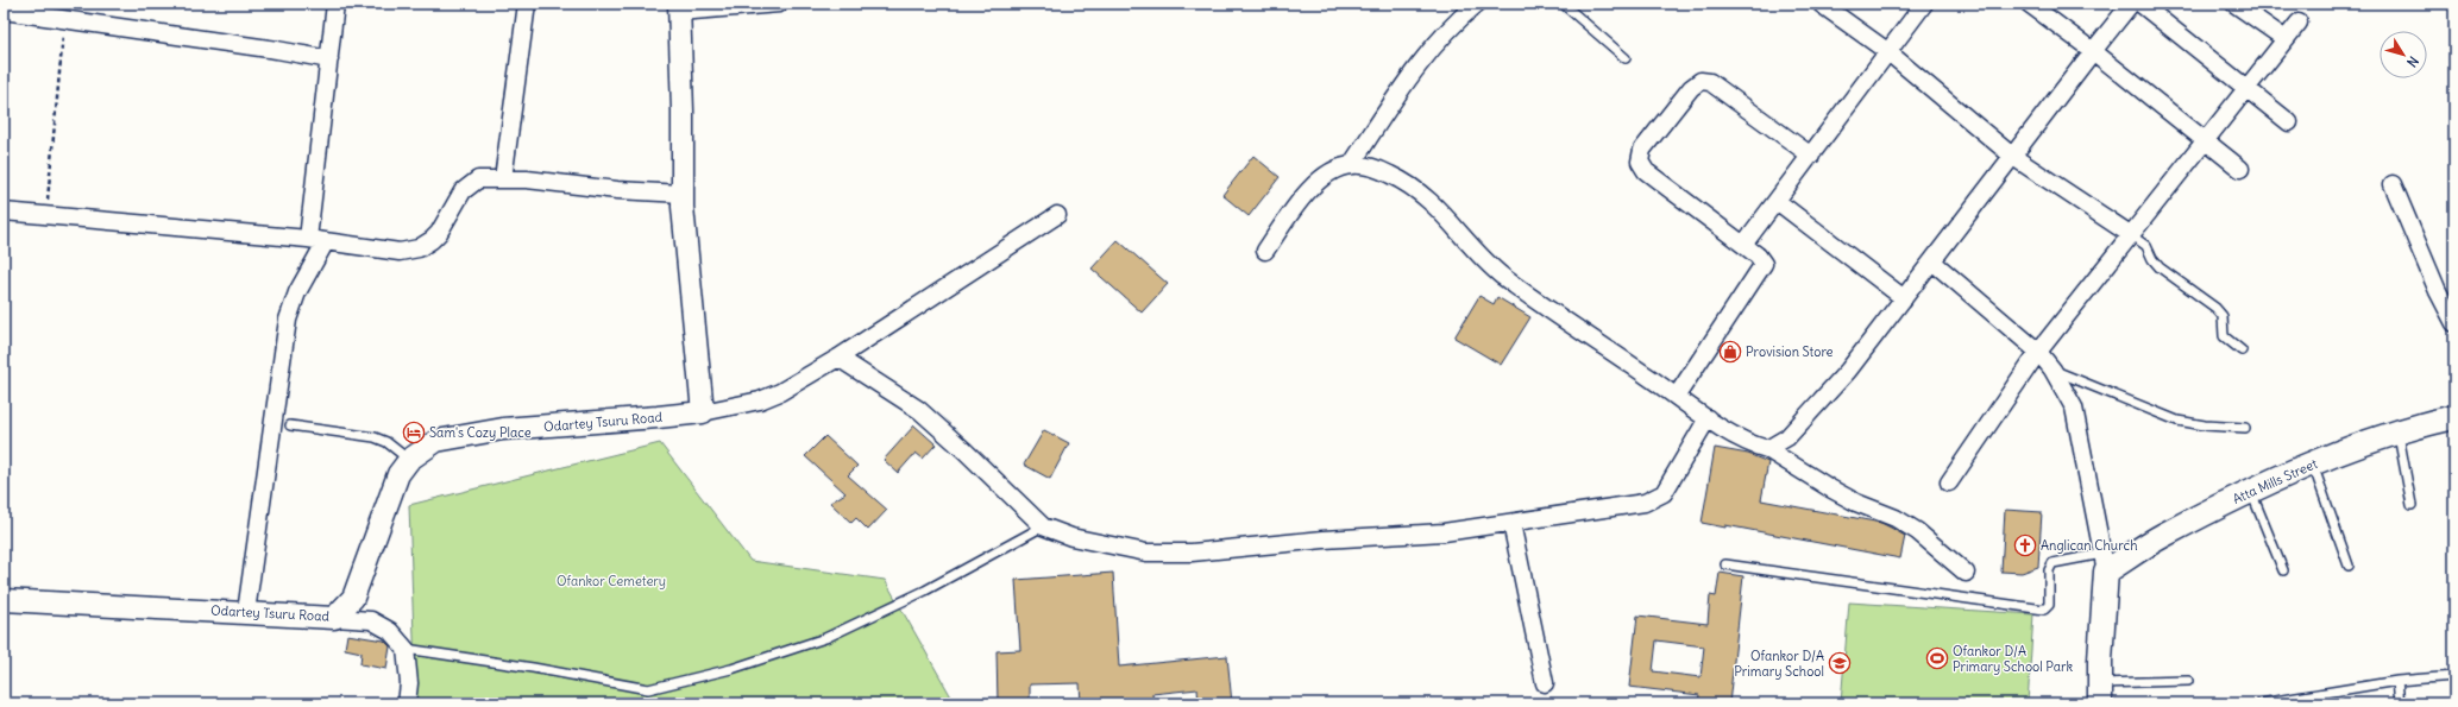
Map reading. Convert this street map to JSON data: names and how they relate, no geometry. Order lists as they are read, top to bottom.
{
  "streets": {
    "main road": ["Atta Mills Street"],
    "street": ["Odartey Tsuru Road"]
  },
  "parks": ["Ofankor Cemetery"],
  "places": {
    "shop": ["Provision Store"],
    "hotel": ["Sam's Cozy Place"],
    "church": ["Anglican Church"],
    "sports": ["Ofankor D/A Primary School Park"],
    "school or university": ["Ofankor D/A Primary School"]
  },
  "north": "bottom right"
}
